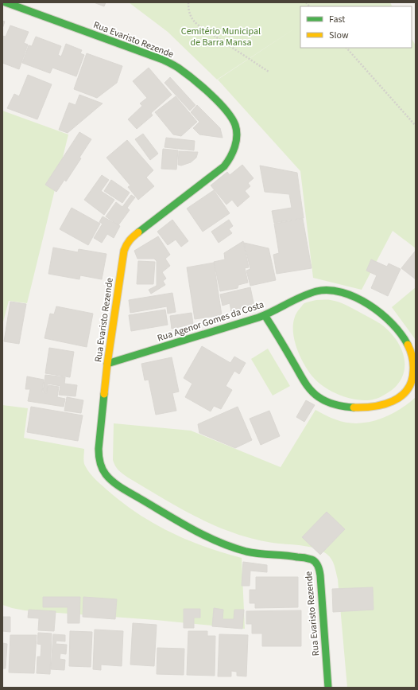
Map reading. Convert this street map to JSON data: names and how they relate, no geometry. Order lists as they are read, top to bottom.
{
  "streets": {
    "street": ["Rua Evaristo Rezende", "Rua Agenor Gomes da Costa"]
  },
  "crossings": [
    ["Rua Evaristo Rezende", "Rua Agenor Gomes da Costa"]
  ],
  "parks": ["Cemitério Municipal de Barra Mansa"],
  "legend": ["Fast", "Slow"]
}
